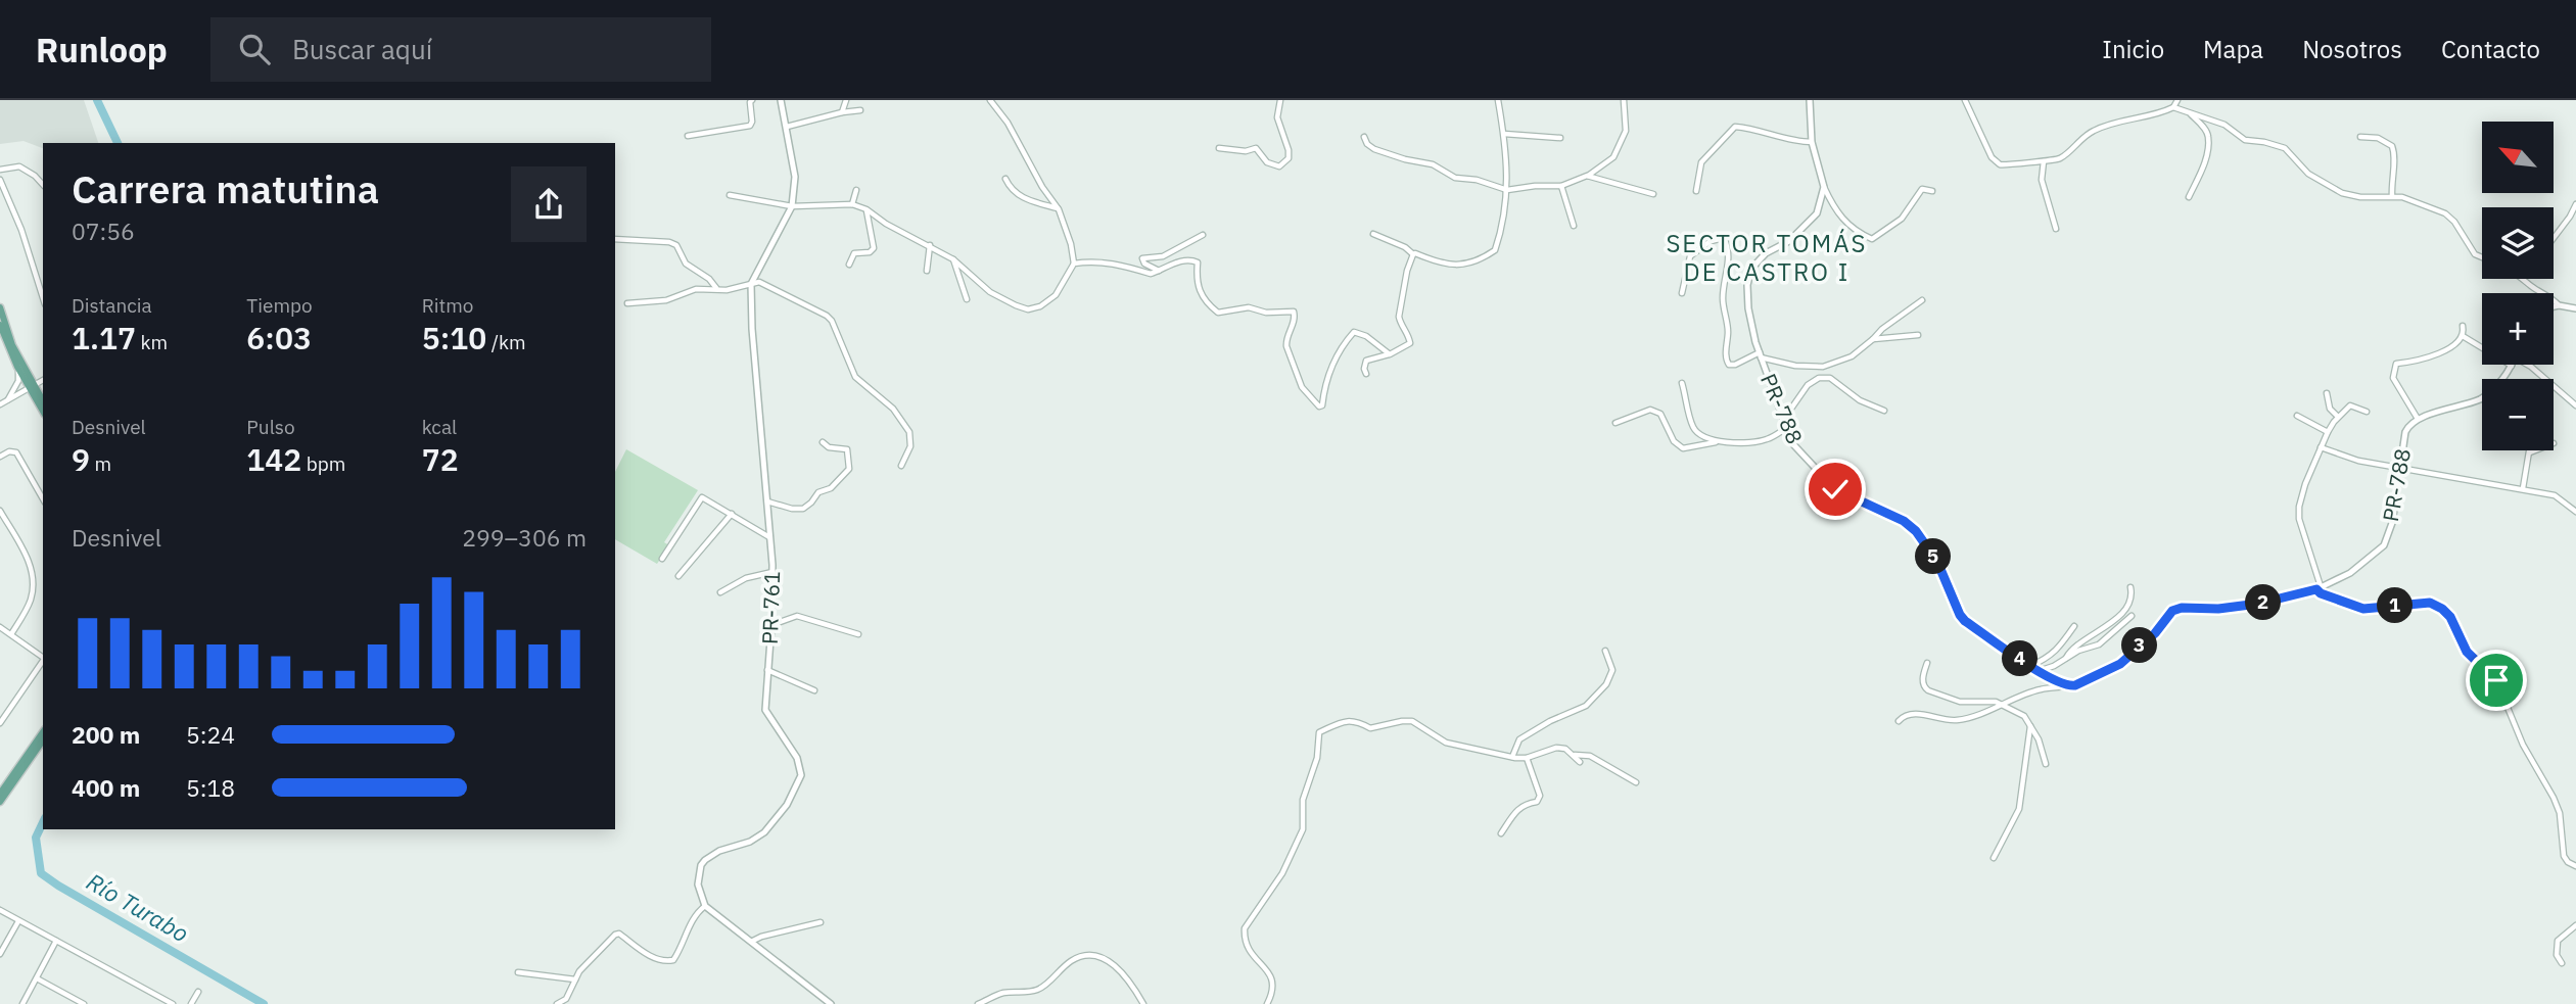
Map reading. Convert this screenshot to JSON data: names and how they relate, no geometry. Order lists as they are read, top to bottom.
{
  "streets": {
    "street": ["PR-788", "PR-761"]
  },
  "districts": ["SECTOR TOMÁS DE CASTRO I"],
  "water": ["Río Turabo"],
  "north": "top left",
  "page": {
    "header": "Runloop",
    "search": "Buscar aquí",
    "nav": [
      "Inicio",
      "Mapa",
      "Nosotros",
      "Contacto"
    ],
    "map_buttons": ["+", "−"],
    "heading": ["Carrera matutina", "07:56"],
    "stats": [
      ["Distancia", "1.17 km"],
      ["Tiempo", "6:03"],
      ["Ritmo", "5:10 /km"],
      ["Desnivel", "9 m"],
      ["Pulso", "142 bpm"],
      ["kcal", "72"]
    ],
    "chart": ["Desnivel", "299–306 m"],
    "pins": [
      "5",
      "2",
      "1",
      "3",
      "4"
    ],
    "list": [
      {
        "name": "200 m",
        "note": "5:24"
      },
      {
        "name": "400 m",
        "note": "5:18"
      }
    ]
  }
}
